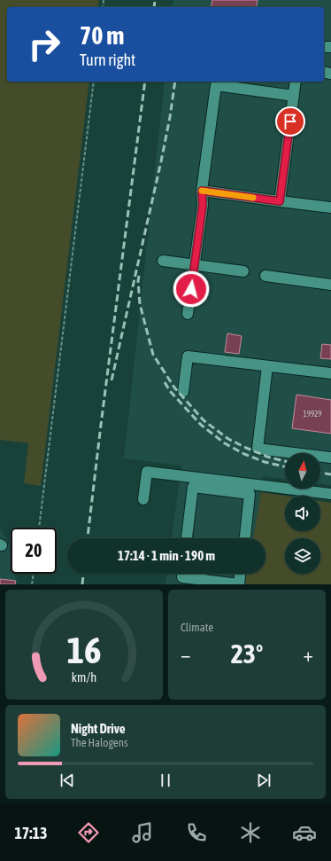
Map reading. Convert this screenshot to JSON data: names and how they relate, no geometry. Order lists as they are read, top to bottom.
{
  "house_numbers": ["19929"],
  "north": "top",
  "page": {
    "turn": ["70 m", "Turn right"],
    "limit": "20",
    "trip": "17:14 · 1 min · 190 m",
    "tile": "Climate",
    "heat": ["−", "23°", "+"],
    "song": ["Night Drive", "The Halogens"],
    "tabs": "17:13",
    "gauge": ["16", "km/h"]
  }
}
